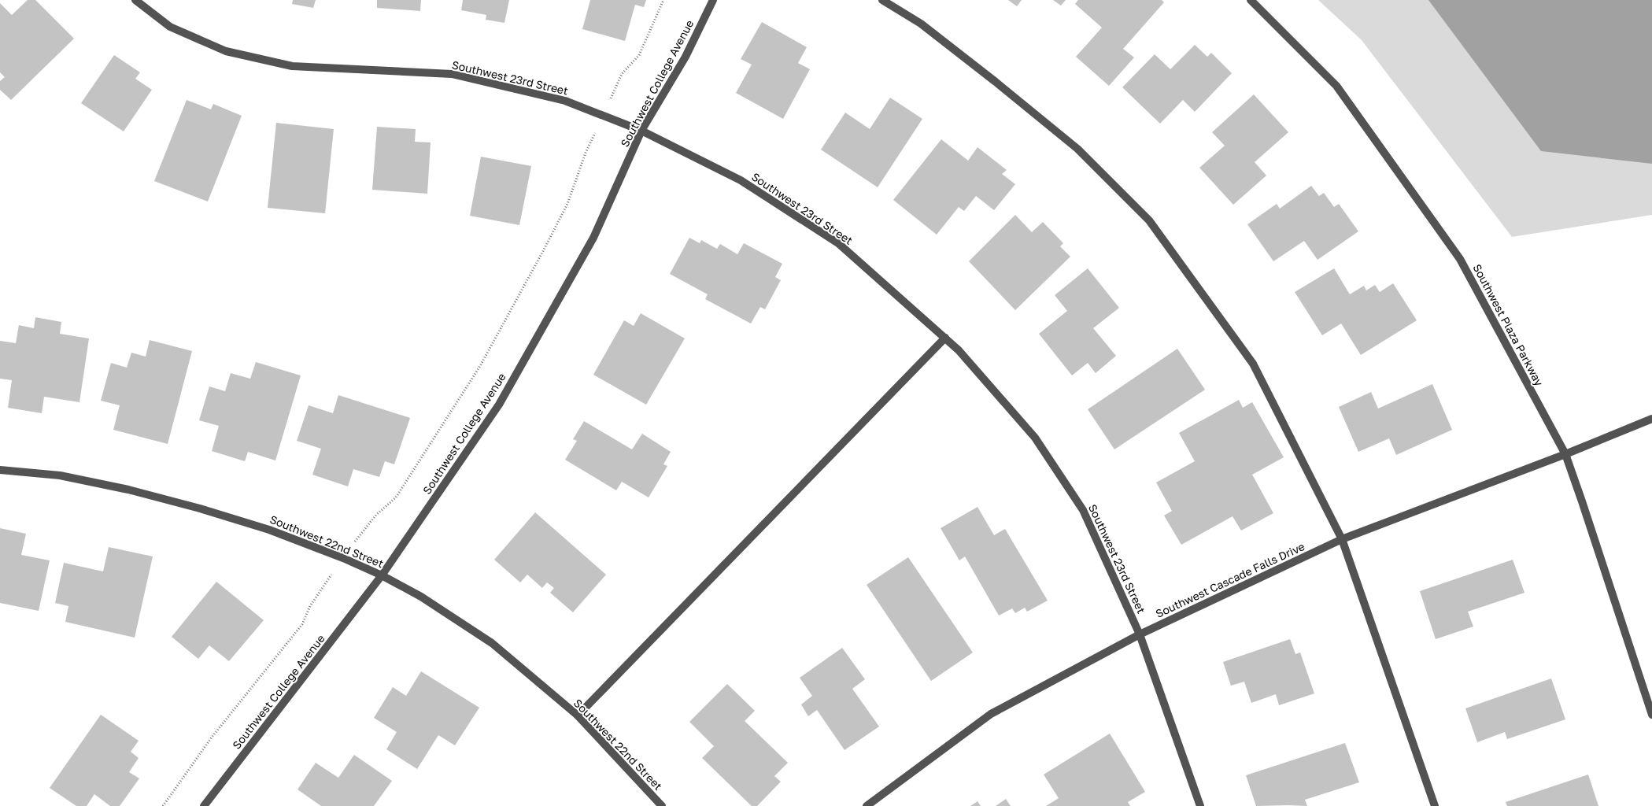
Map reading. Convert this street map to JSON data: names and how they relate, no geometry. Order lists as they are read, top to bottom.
{
  "streets": {
    "street": [
      "Southwest 23rd Street",
      "Southwest College Avenue",
      "Southwest Plaza Parkway",
      "Southwest 22nd Street",
      "Southwest Cascade Falls Drive"
    ]
  },
  "crossings": [
    ["Southwest 23rd Street", "Southwest College Avenue"],
    ["Southwest 23rd Street", "Southwest Cascade Falls Drive"],
    ["Southwest College Avenue", "Southwest 22nd Street"],
    ["Southwest Plaza Parkway", "Southwest Cascade Falls Drive"]
  ]
}
